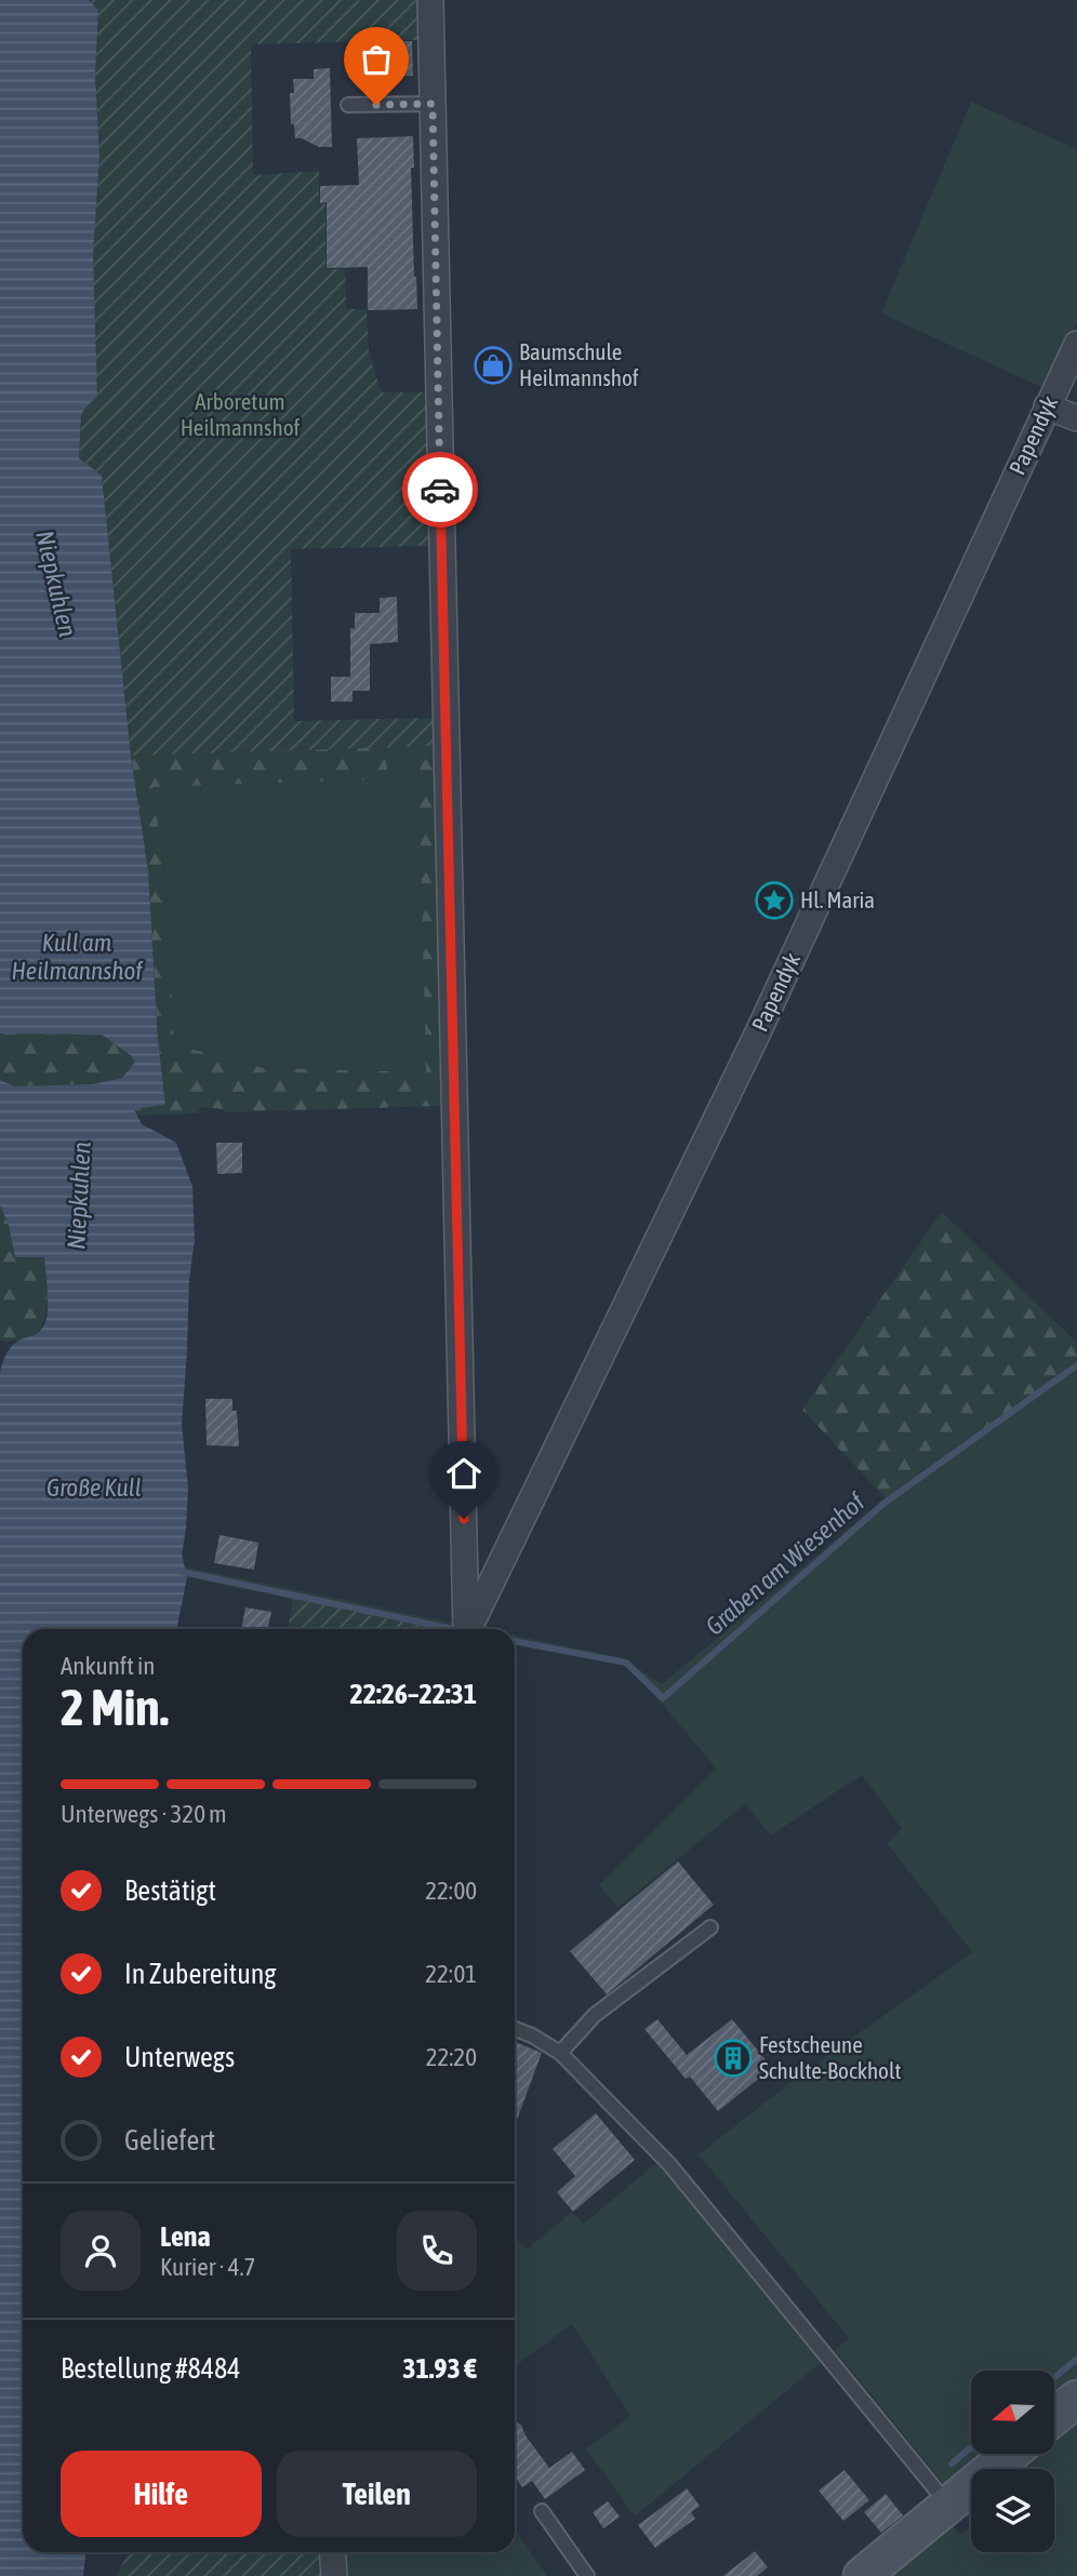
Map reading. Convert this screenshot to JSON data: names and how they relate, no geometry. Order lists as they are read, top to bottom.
{
  "streets": {
    "street": ["Papendyk"]
  },
  "water": [
    "Niepkuhlen",
    "Kull am Heilmannshof",
    "Große Kull",
    "Graben am Wiesenhof"
  ],
  "parks": ["Arboretum Heilmannshof"],
  "places": {
    "shop": ["Baumschule Heilmannshof"],
    "place": ["Hl. Maria"],
    "building": ["Festscheune Schulte-Bockholt"]
  },
  "north": "left",
  "page": {
    "heading": ["2 Min.", "Ankunft in", "22:26–22:31"],
    "panel": [
      "Lena",
      "Kurier · 4.7",
      "Bestellung #8484",
      "31.93 €"
    ],
    "bar": "Unterwegs · 320 m",
    "list": [
      ["Bestätigt", "22:00"],
      ["In Zubereitung", "22:01"],
      ["Unterwegs", "22:20"],
      "Geliefert"
    ],
    "buttons": ["Hilfe", "Teilen"]
  }
}
